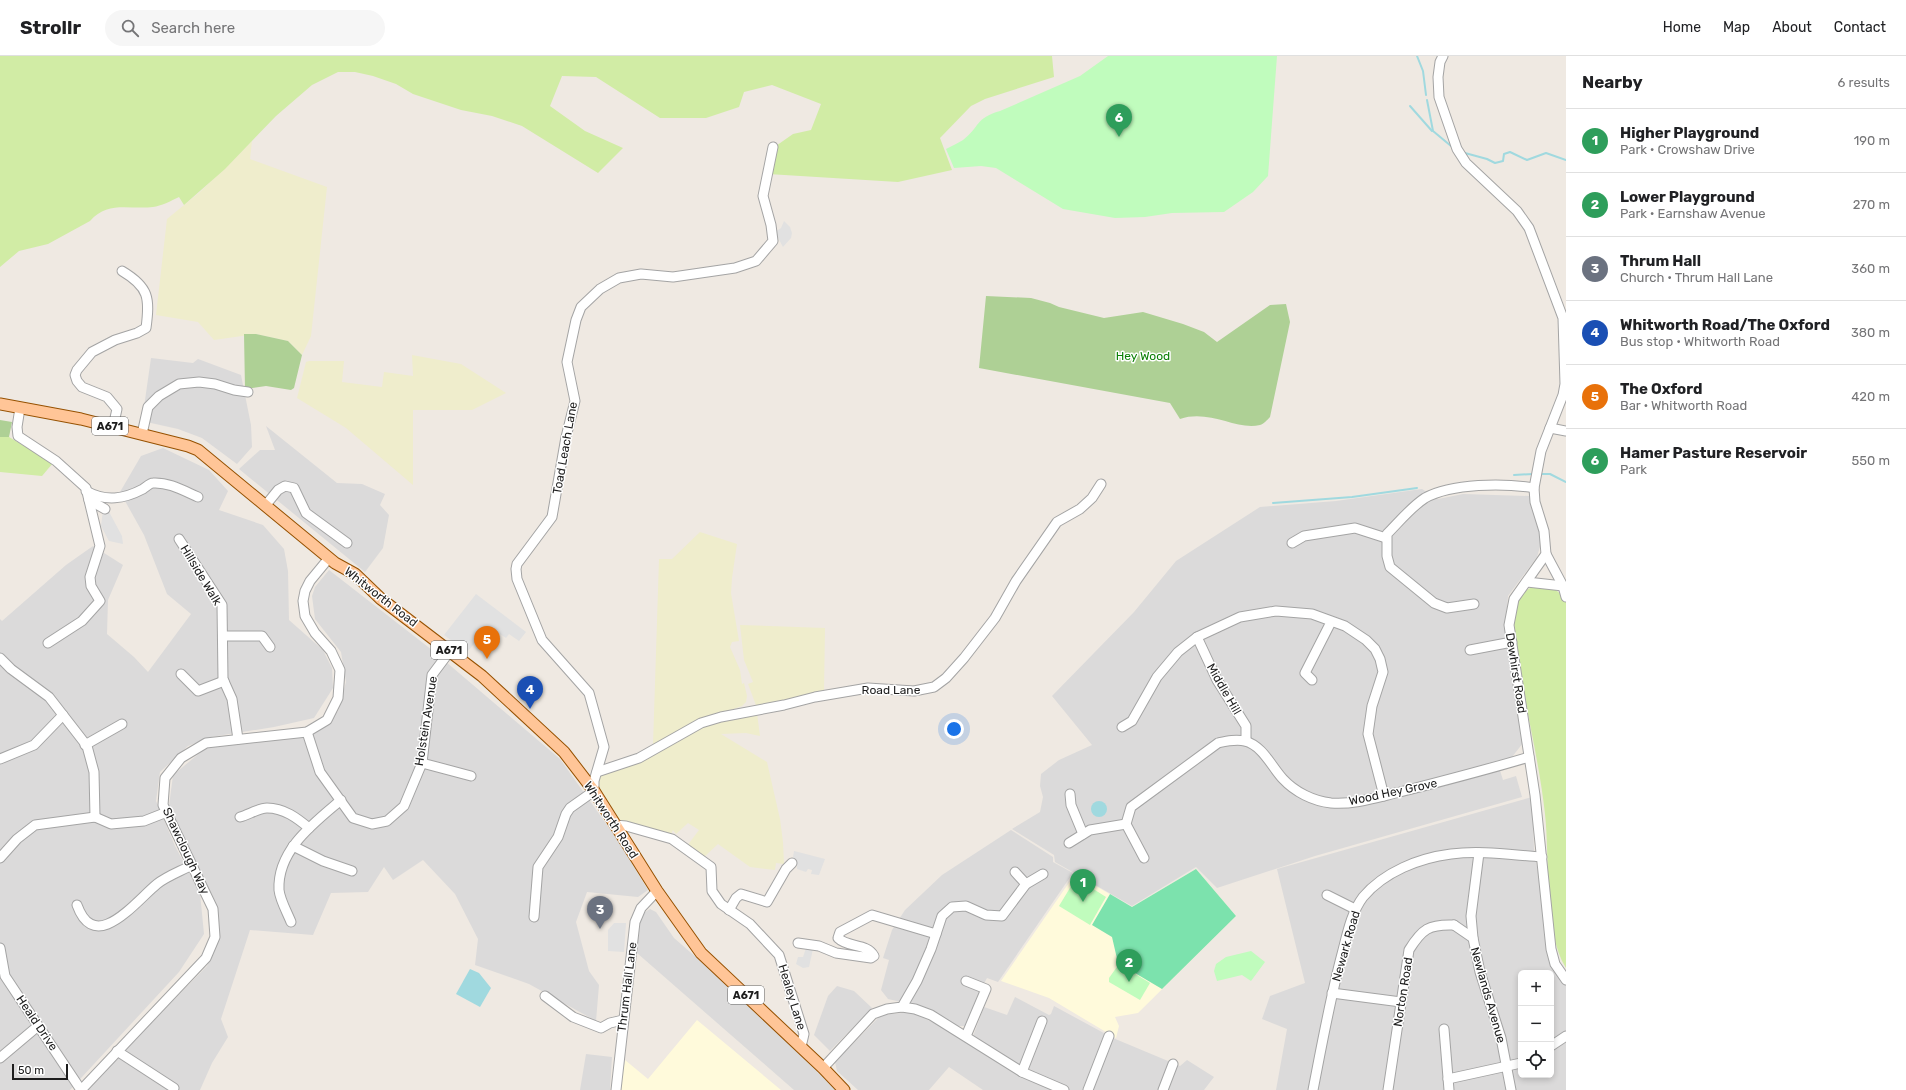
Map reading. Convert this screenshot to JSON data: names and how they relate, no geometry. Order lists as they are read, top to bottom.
{
  "streets": {
    "main road": ["A671", "Whitworth Road"],
    "street": [
      "Toad Leach Lane",
      "Hillside Walk",
      "Dewhirst Road",
      "Middle Hill",
      "Road Lane",
      "Holstein Avenue",
      "Wood Hey Grove",
      "Shawclough Way",
      "Newark Road",
      "Thrum Hall Lane",
      "Norton Road",
      "Newlands Avenue",
      "Healey Lane",
      "Heald Drive"
    ]
  },
  "crossings": [
    ["A671", "Whitworth Road"],
    ["Toad Leach Lane", "Whitworth Road"],
    ["Toad Leach Lane", "Road Lane"],
    ["Hillside Walk", "Shawclough Way"],
    ["Whitworth Road", "Holstein Avenue"],
    ["Whitworth Road", "Shawclough Way"],
    ["Whitworth Road", "Thrum Hall Lane"],
    ["Whitworth Road", "Healey Lane"],
    ["Dewhirst Road", "Wood Hey Grove"],
    ["Dewhirst Road", "Newark Road"],
    ["Middle Hill", "Wood Hey Grove"],
    ["Holstein Avenue", "Shawclough Way"],
    ["Shawclough Way", "Heald Drive"],
    ["Newark Road", "Newlands Avenue"]
  ],
  "parks": ["Hey Wood"],
  "scale_bar": "50 m",
  "page": {
    "header": "Strollr",
    "search": "Search here",
    "nav": [
      "Home",
      "Map",
      "About",
      "Contact"
    ],
    "heading": ["Nearby", "6 results"],
    "pins": [
      "6",
      "5",
      "4",
      "1",
      "3",
      "2"
    ],
    "list": [
      {
        "mark": "1",
        "name": "Higher Playground",
        "note": "Park · Crowshaw Drive",
        "value": "190 m"
      },
      {
        "mark": "2",
        "name": "Lower Playground",
        "note": "Park · Earnshaw Avenue",
        "value": "270 m"
      },
      {
        "mark": "3",
        "name": "Thrum Hall",
        "note": "Church · Thrum Hall Lane",
        "value": "360 m"
      },
      {
        "mark": "4",
        "name": "Whitworth Road/The Oxford",
        "note": "Bus stop · Whitworth Road",
        "value": "380 m"
      },
      {
        "mark": "5",
        "name": "The Oxford",
        "note": "Bar · Whitworth Road",
        "value": "420 m"
      },
      {
        "mark": "6",
        "name": "Hamer Pasture Reservoir",
        "note": "Park",
        "value": "550 m"
      }
    ],
    "map_buttons": ["+", "−"],
    "scale": "50 m"
  }
}
